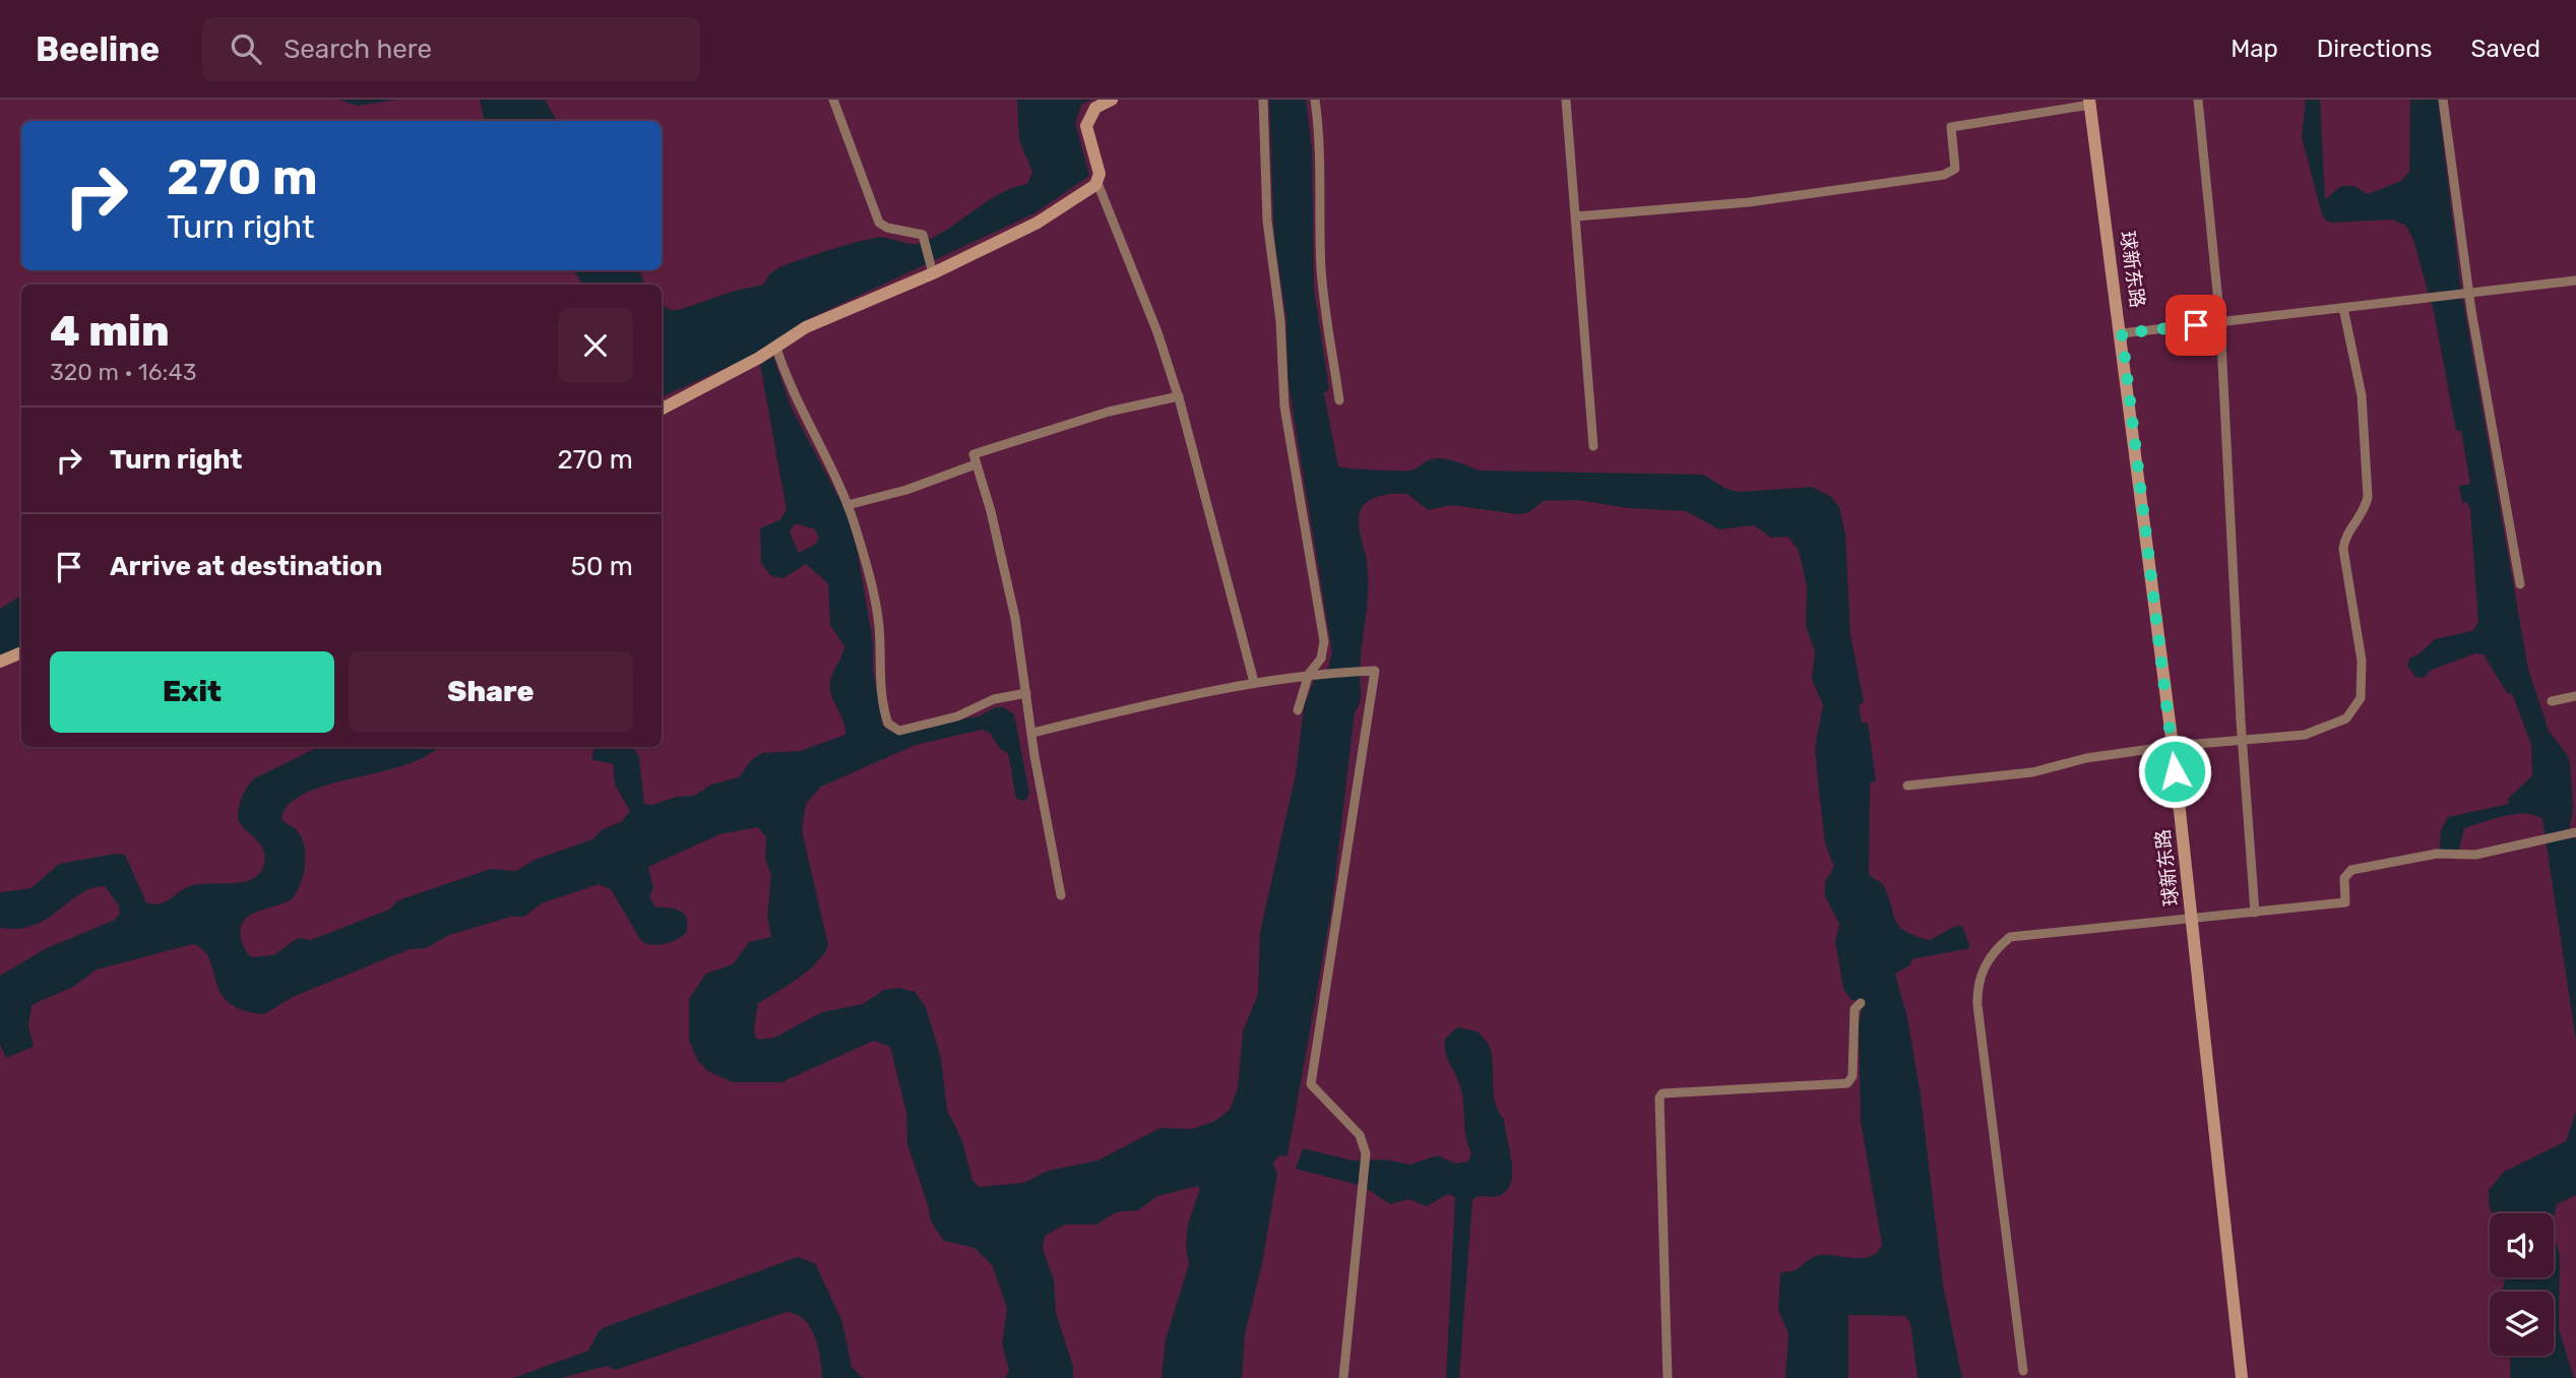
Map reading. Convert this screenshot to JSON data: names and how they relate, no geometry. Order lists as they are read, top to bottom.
{
  "streets": {
    "street": ["球新东路"]
  },
  "page": {
    "header": "Beeline",
    "search": "Search here",
    "nav": ["Map", "Directions", "Saved"],
    "turn": ["270 m", "Turn right"],
    "heading": ["4 min", "320 m · 16:43"],
    "list": [
      {
        "name": "Turn right",
        "value": "270 m"
      },
      {
        "name": "Arrive at destination",
        "value": "50 m"
      }
    ],
    "buttons": ["Exit", "Share"]
  }
}
